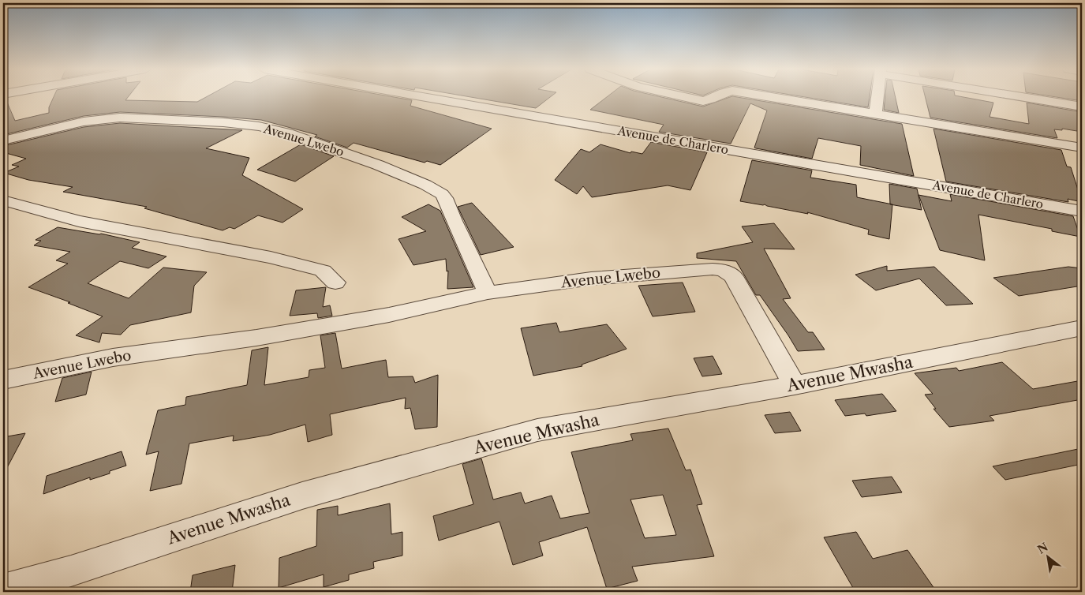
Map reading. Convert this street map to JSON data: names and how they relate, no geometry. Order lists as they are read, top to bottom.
{
  "streets": {
    "street": ["Avenue Lwebo", "Avenue de Charlero", "Avenue Mwasha"]
  },
  "crossings": [
    ["Avenue Lwebo", "Avenue Mwasha"]
  ],
  "north": "top left"
}
